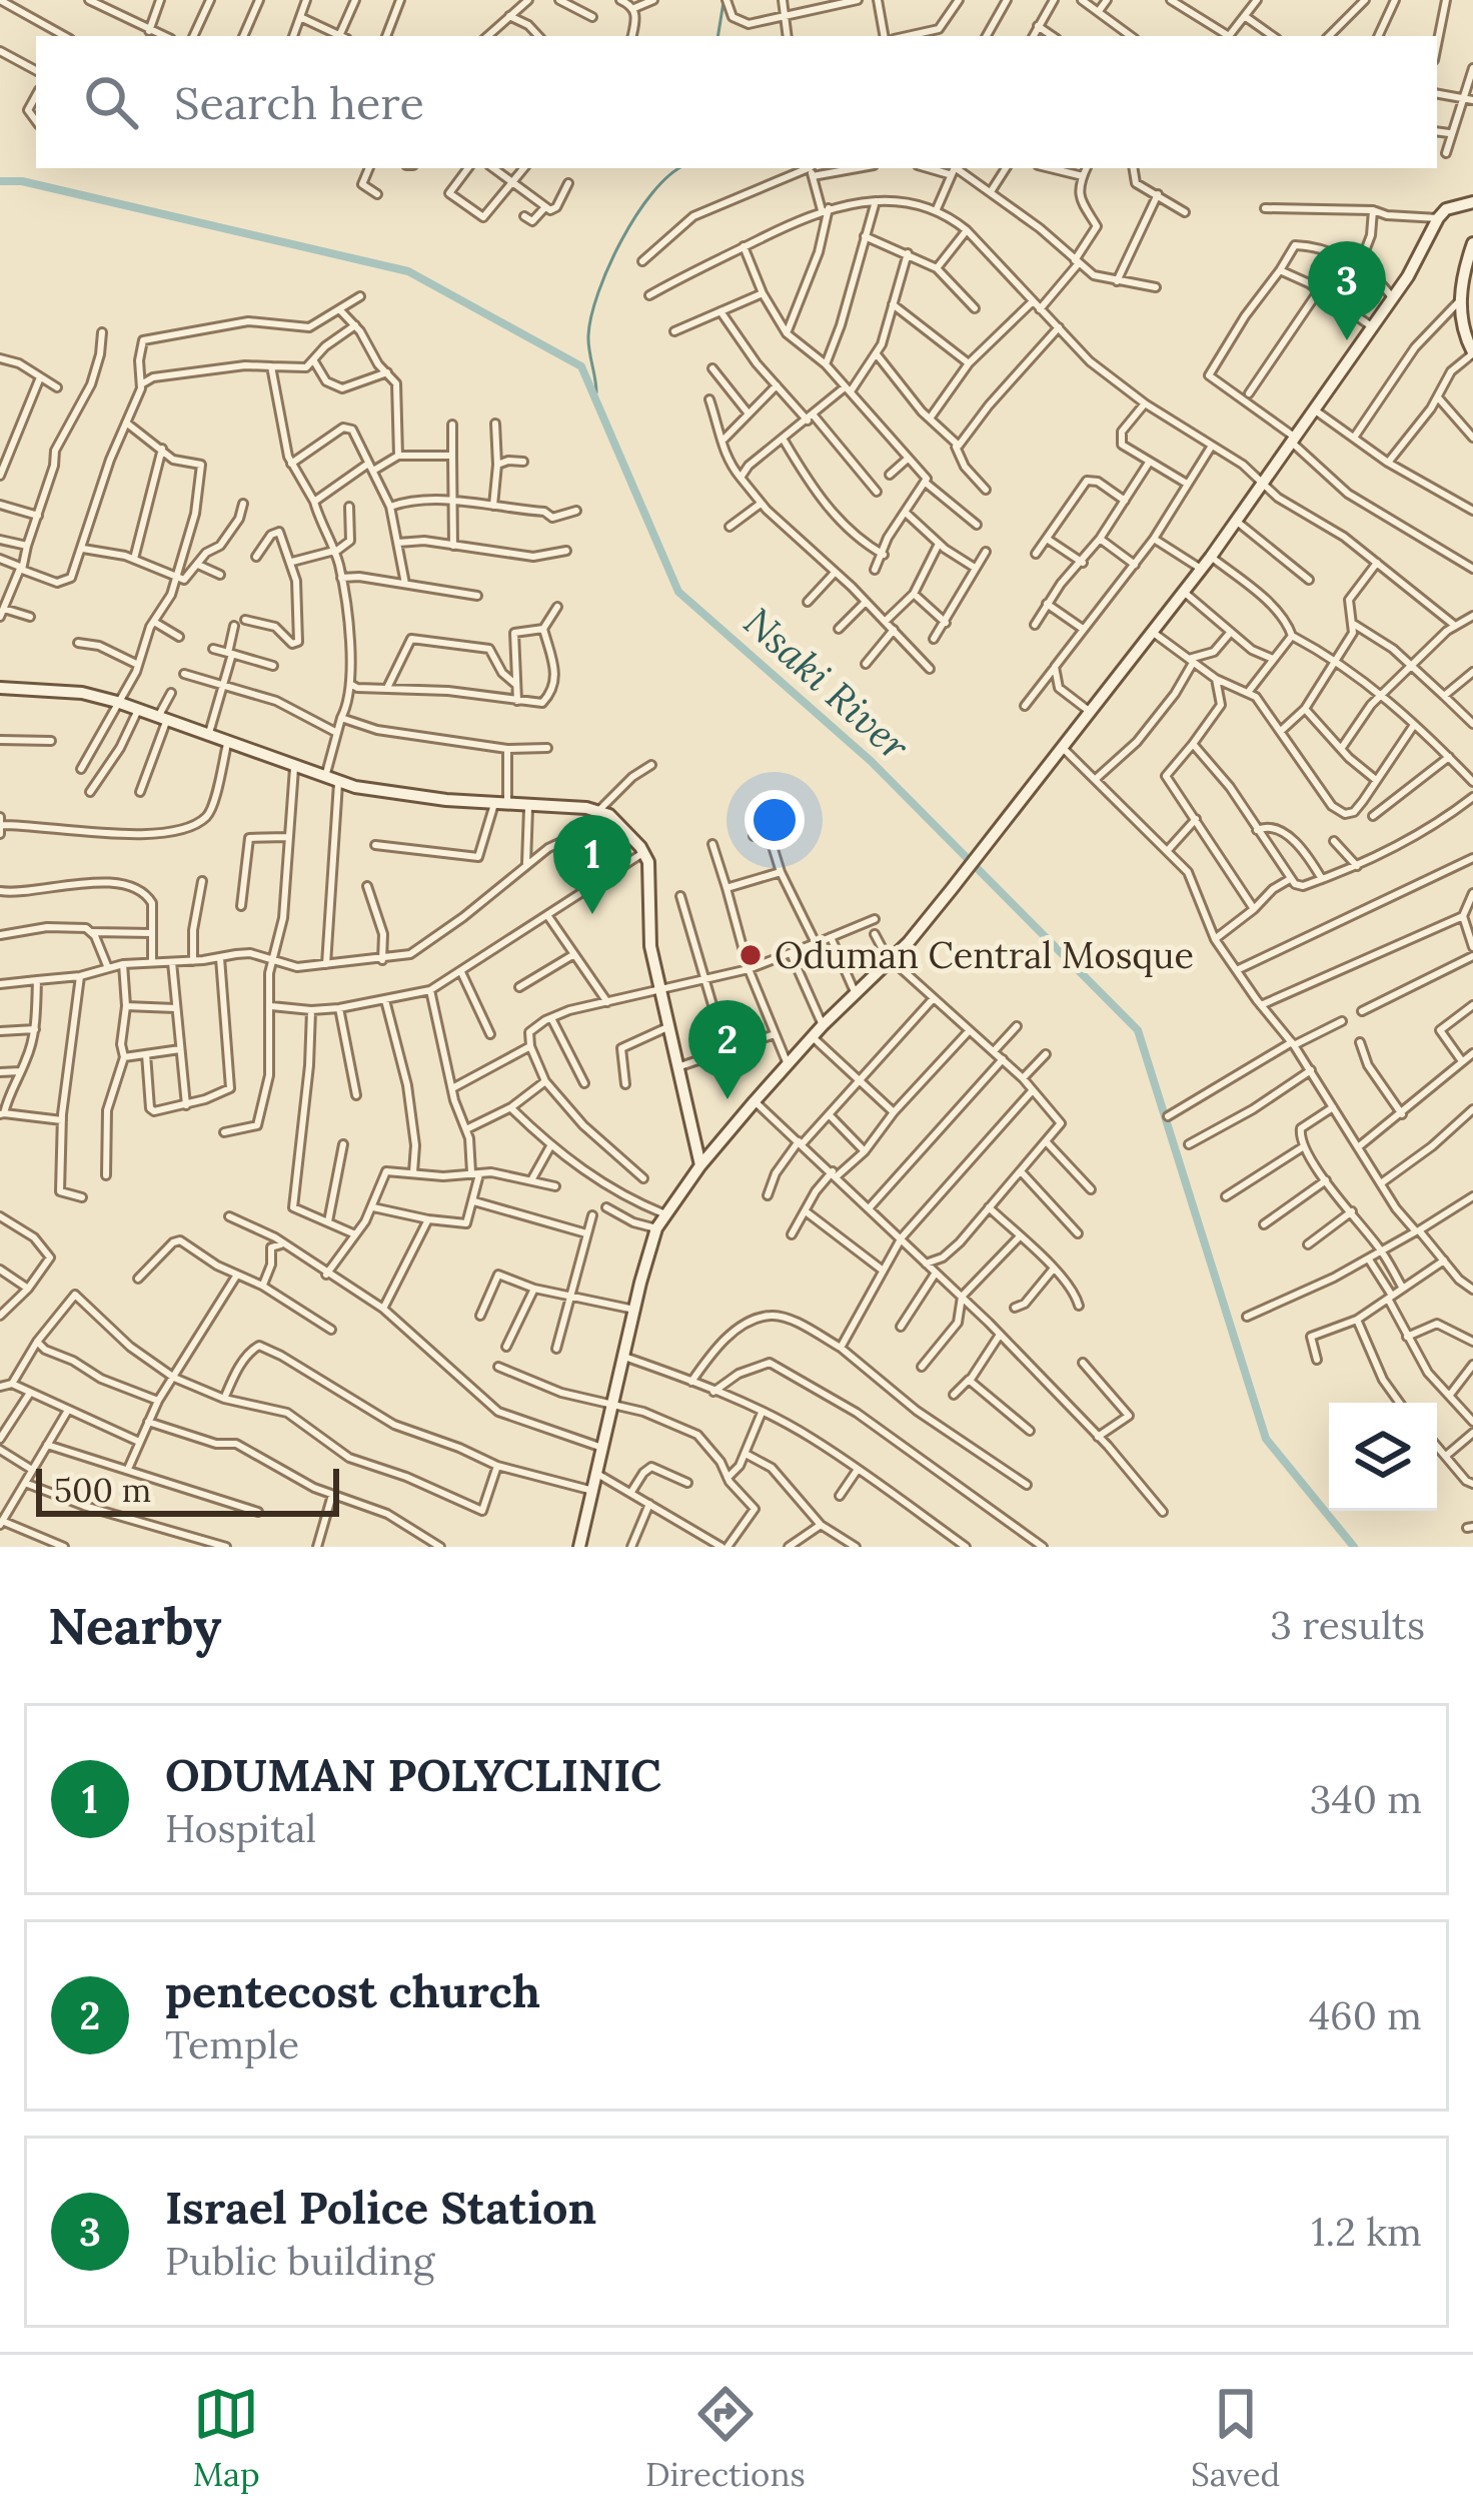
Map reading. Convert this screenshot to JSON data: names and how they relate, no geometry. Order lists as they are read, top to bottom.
{
  "water": ["Nsaki River"],
  "places": ["Oduman Central Mosque"],
  "scale_bar": "500 m",
  "page": {
    "search": "Search here",
    "pins": ["3", "1", "2"],
    "scale": "500 m",
    "heading": ["Nearby", "3 results"],
    "list": [
      {
        "mark": "1",
        "name": "ODUMAN POLYCLINIC",
        "note": "Hospital",
        "value": "340 m"
      },
      {
        "mark": "2",
        "name": "pentecost church",
        "note": "Temple",
        "value": "460 m"
      },
      {
        "mark": "3",
        "name": "Israel Police Station",
        "note": "Public building",
        "value": "1.2 km"
      }
    ],
    "nav": ["Map", "Directions", "Saved"]
  }
}
